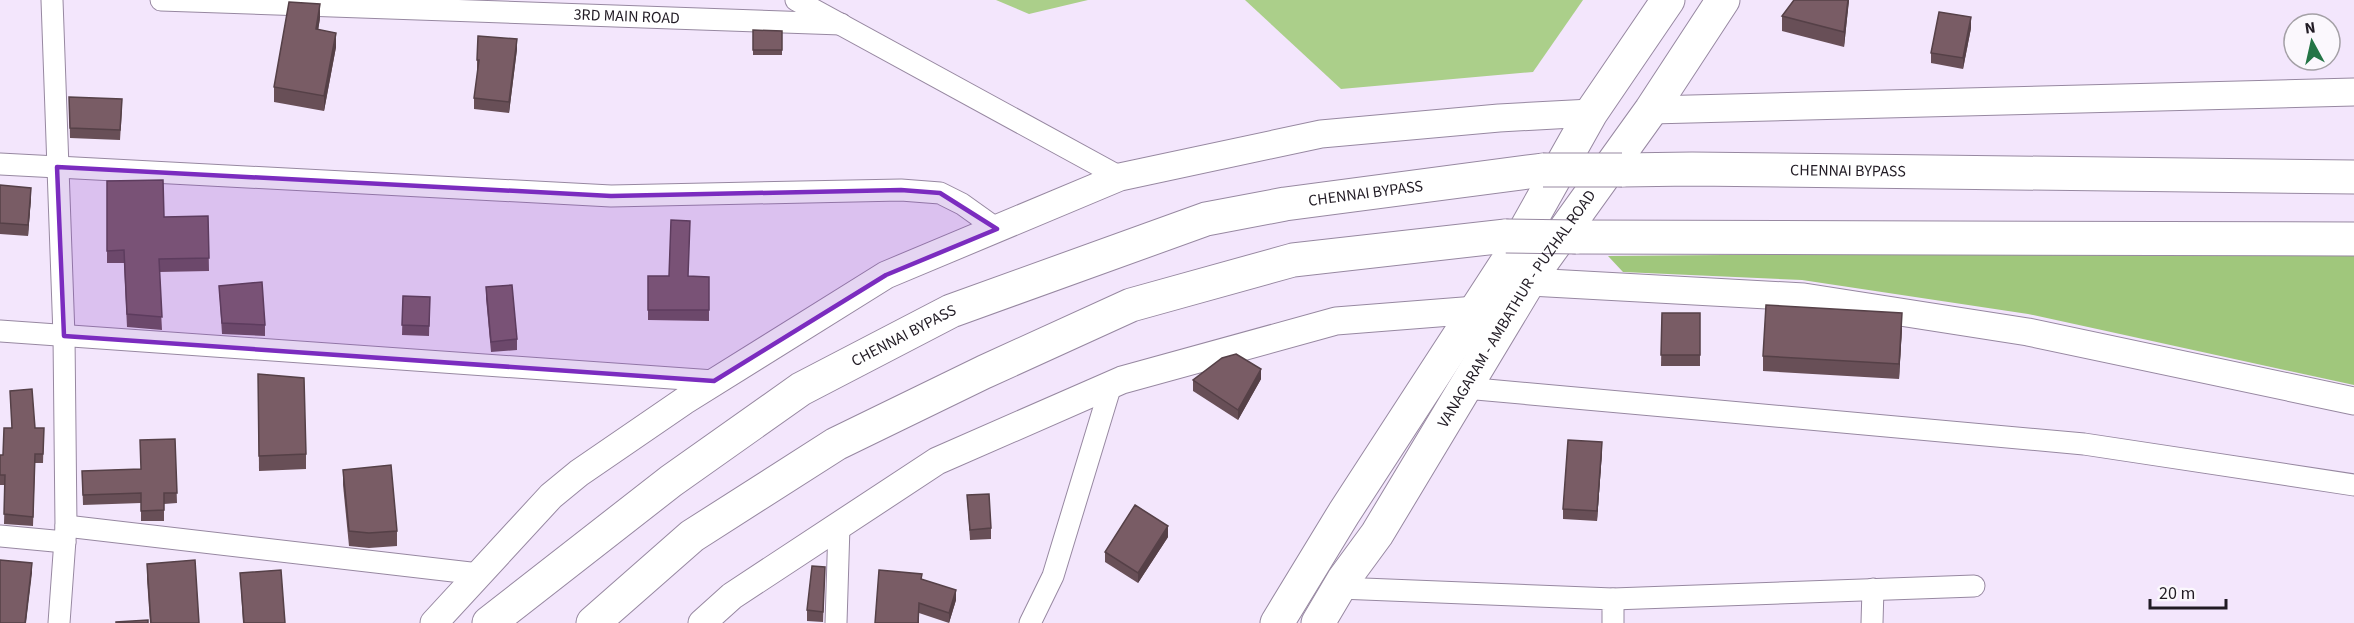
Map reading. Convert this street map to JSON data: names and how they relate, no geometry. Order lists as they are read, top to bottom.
{
  "streets": {
    "main road": ["CHENNAI BYPASS", "VANAGARAM - AMBATHUR - PUZHAL ROAD"],
    "street": ["3RD MAIN ROAD"]
  },
  "scale_bar": "20 m",
  "north": "top"
}
